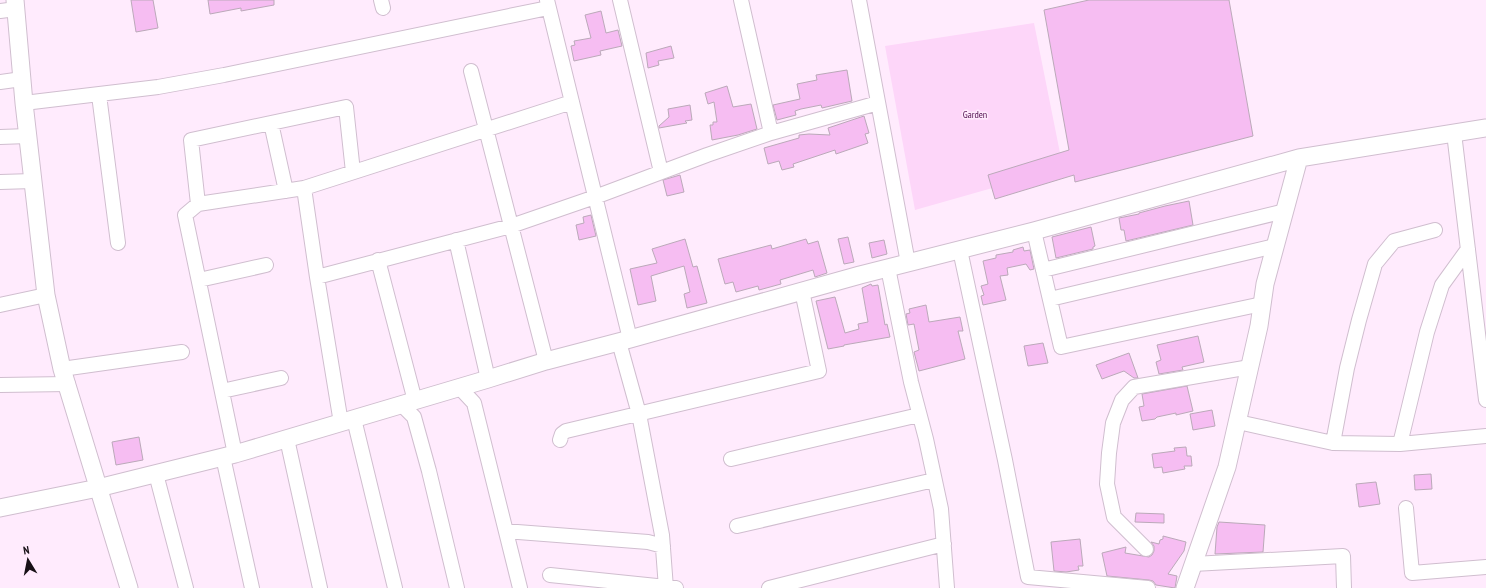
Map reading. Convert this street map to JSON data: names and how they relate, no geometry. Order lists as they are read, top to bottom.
{
  "parks": ["Garden"],
  "north": "top"
}
